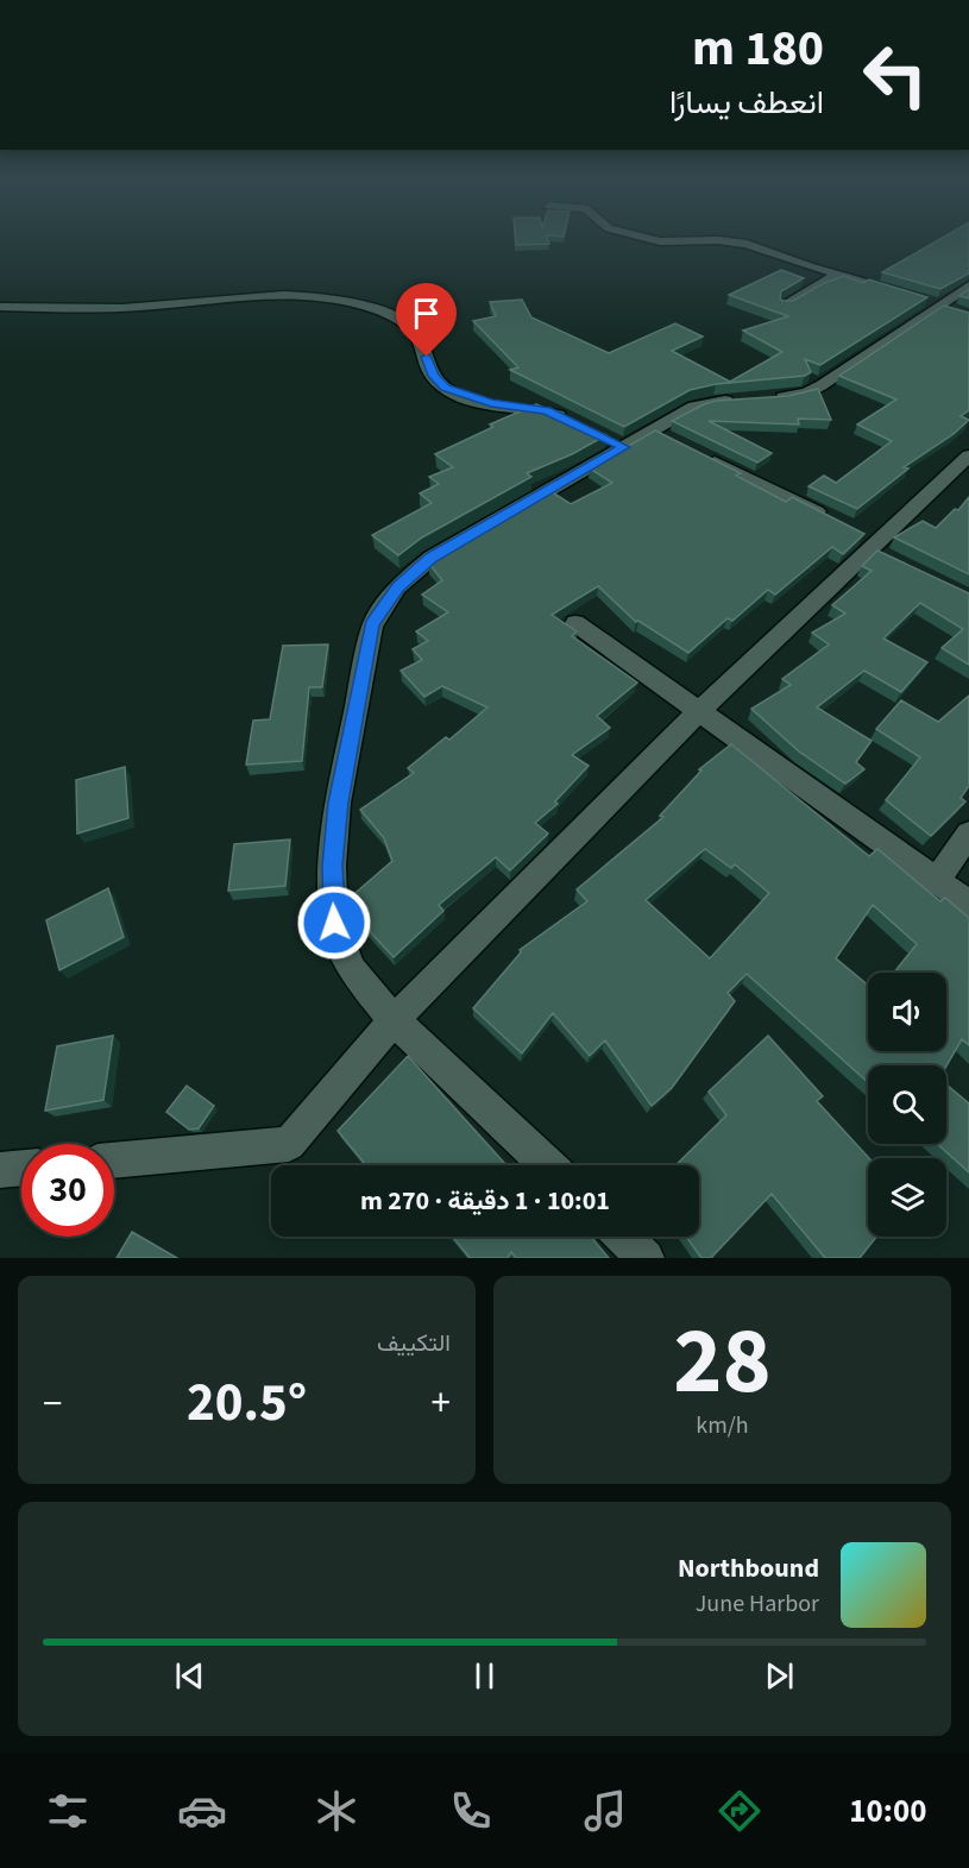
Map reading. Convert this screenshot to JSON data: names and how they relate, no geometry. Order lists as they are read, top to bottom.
{
  "page": {
    "turn": ["180 m", "انعطف يسارًا"],
    "limit": "30",
    "trip": "10:01 · 1 دقيقة · 270 m",
    "tile": [
      ["28", "km/h"],
      "التكييف"
    ],
    "heat": ["−", "20.5°", "+"],
    "song": ["Northbound", "June Harbor"],
    "tabs": "10:00"
  }
}
